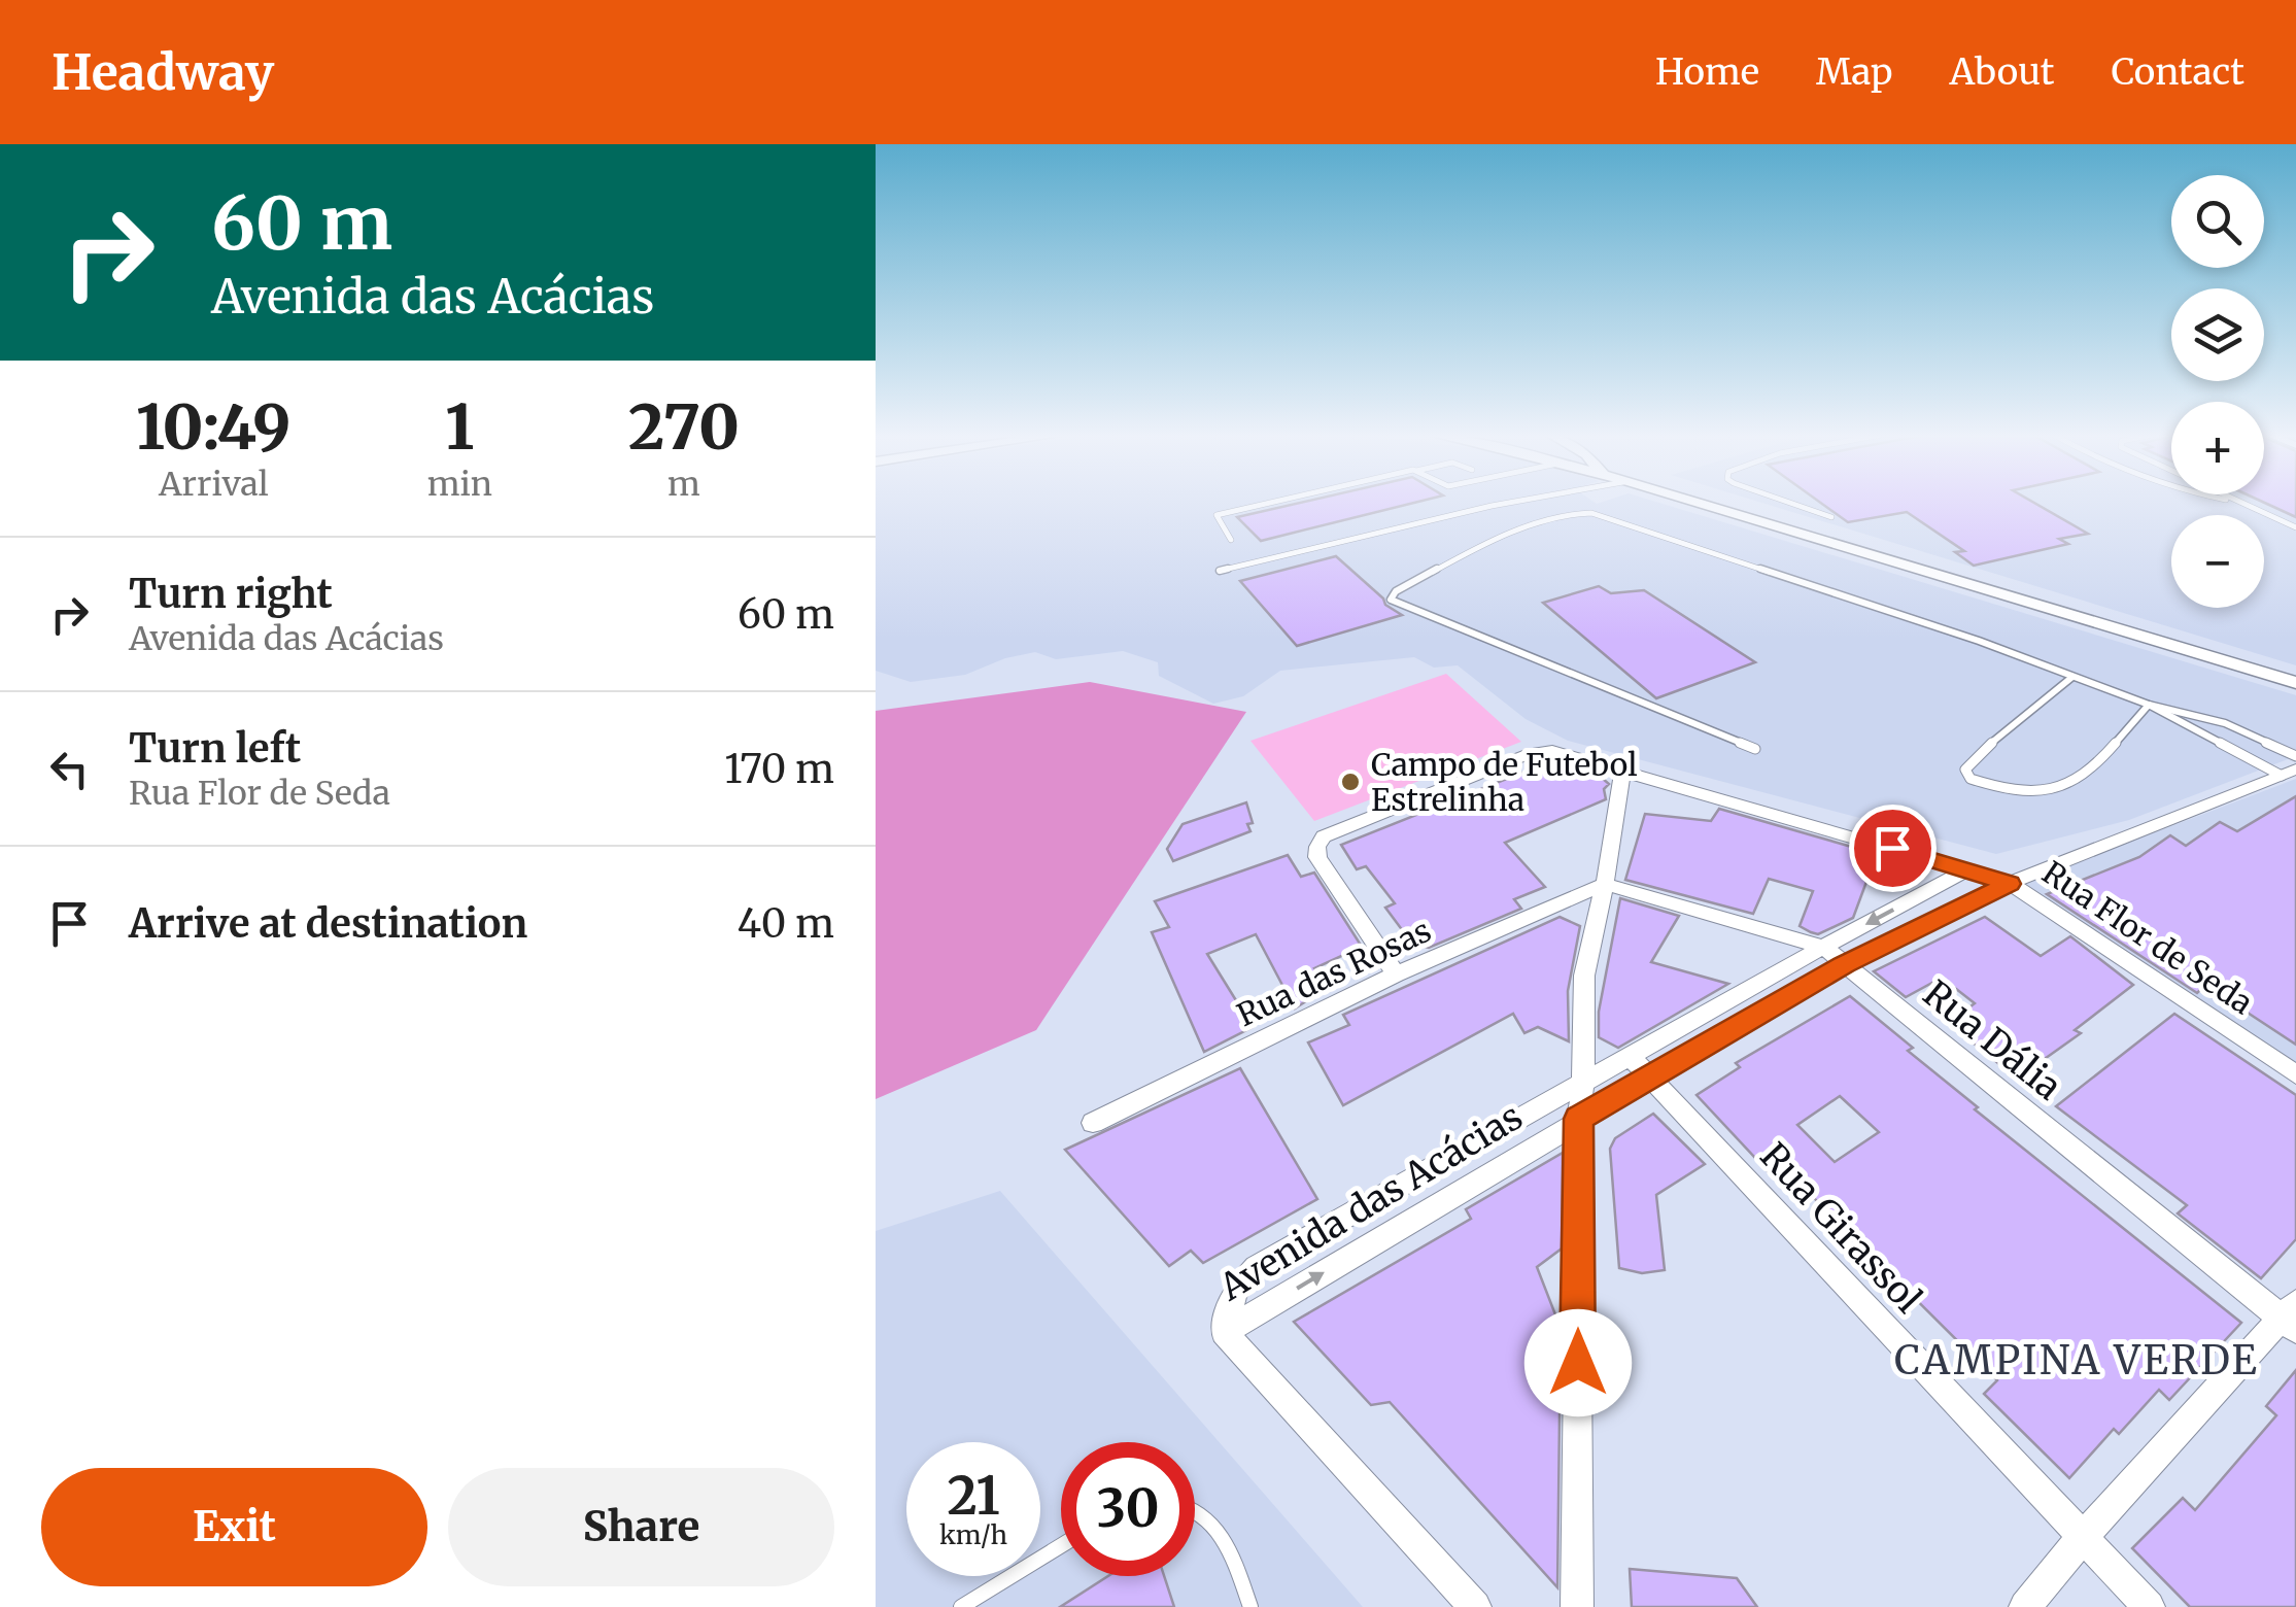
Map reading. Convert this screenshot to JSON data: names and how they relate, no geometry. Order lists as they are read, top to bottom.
{
  "streets": {
    "street": [
      "Rua Flor de Seda",
      "Rua das Rosas",
      "Rua Dália",
      "Avenida das Acácias",
      "Rua Girassol"
    ]
  },
  "crossings": [
    ["Rua Flor de Seda", "Rua das Rosas"],
    ["Rua Flor de Seda", "Avenida das Acácias"],
    ["Rua das Rosas", "Rua Dália"],
    ["Rua Dália", "Avenida das Acácias"],
    ["Avenida das Acácias", "Rua Girassol"]
  ],
  "districts": ["CAMPINA VERDE"],
  "places": ["Campo de Futebol Estrelinha"],
  "page": {
    "header": "Headway",
    "nav": [
      "Home",
      "Map",
      "About",
      "Contact"
    ],
    "turn": ["60 m", "Avenida das Acácias"],
    "map_buttons": ["+", "−"],
    "eta": [
      "10:49",
      "Arrival",
      "1",
      "min",
      "270",
      "m"
    ],
    "list": [
      {
        "name": "Turn right",
        "note": "Avenida das Acácias",
        "value": "60 m"
      },
      {
        "name": "Turn left",
        "note": "Rua Flor de Seda",
        "value": "170 m"
      },
      {
        "name": "Arrive at destination",
        "value": "40 m"
      }
    ],
    "speed": "21 km/h",
    "limit": "30",
    "buttons": ["Exit", "Share"]
  }
}
